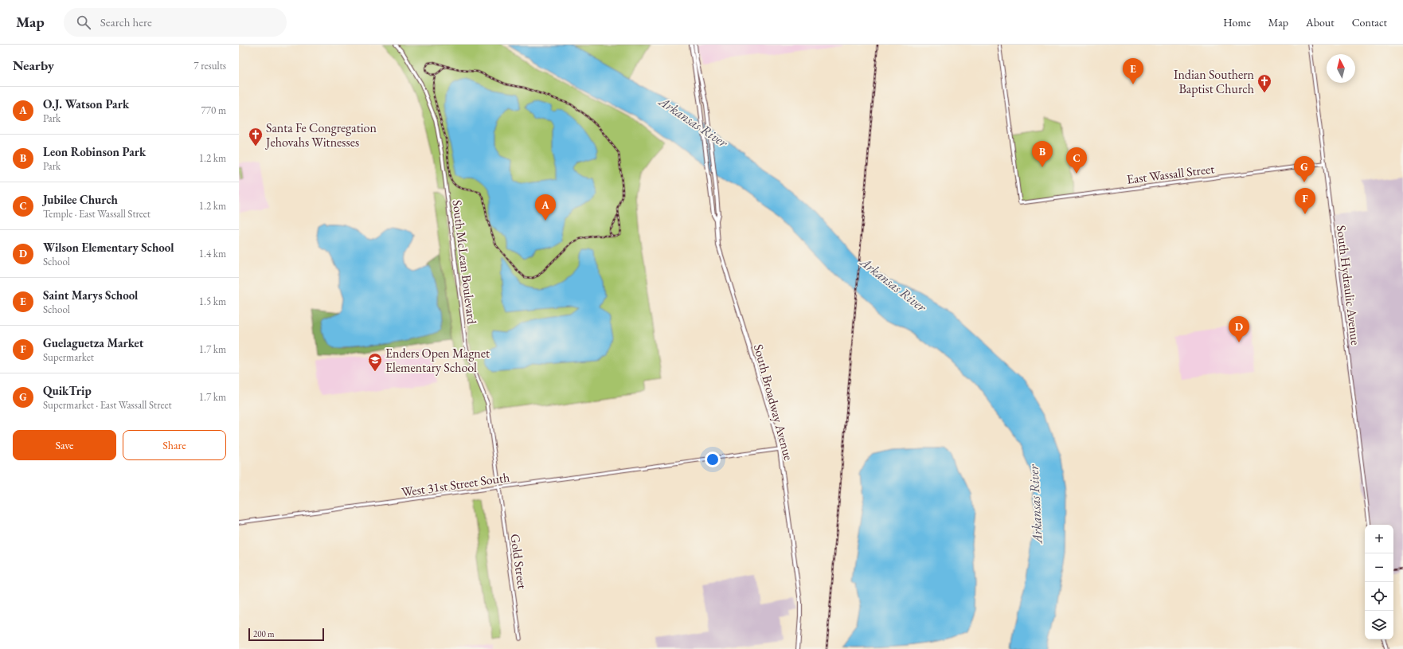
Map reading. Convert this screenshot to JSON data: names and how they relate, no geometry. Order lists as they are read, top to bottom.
{
  "streets": {
    "main road": ["South Broadway Avenue"],
    "street": [
      "East Wassall Street",
      "South McLean Boulevard",
      "South Hydraulic Avenue",
      "West 31st Street South",
      "Gold Street"
    ]
  },
  "crossings": [
    ["East Wassall Street", "South Hydraulic Avenue"],
    ["South McLean Boulevard", "West 31st Street South"],
    ["South McLean Boulevard", "Gold Street"],
    ["South Broadway Avenue", "West 31st Street South"],
    ["West 31st Street South", "Gold Street"]
  ],
  "water": ["Arkansas River"],
  "places": {
    "church": ["Indian Southern Baptist Church", "Santa Fe Congregation Jehovahs Witnesses"],
    "school or university": ["Enders Open Magnet Elementary School"]
  },
  "scale_bar": "200 m",
  "north": "top",
  "page": {
    "header": "Map",
    "search": "Search here",
    "nav": [
      "Home",
      "Map",
      "About",
      "Contact"
    ],
    "heading": ["Nearby", "7 results"],
    "pins": [
      "E",
      "B",
      "C",
      "G",
      "F",
      "A",
      "D"
    ],
    "list": [
      {
        "mark": "A",
        "name": "O.J. Watson Park",
        "note": "Park",
        "value": "770 m"
      },
      {
        "mark": "B",
        "name": "Leon Robinson Park",
        "note": "Park",
        "value": "1.2 km"
      },
      {
        "mark": "C",
        "name": "Jubilee Church",
        "note": "Temple · East Wassall Street",
        "value": "1.2 km"
      },
      {
        "mark": "D",
        "name": "Wilson Elementary School",
        "note": "School",
        "value": "1.4 km"
      },
      {
        "mark": "E",
        "name": "Saint Marys School",
        "note": "School",
        "value": "1.5 km"
      },
      {
        "mark": "F",
        "name": "Guelaguetza Market",
        "note": "Supermarket",
        "value": "1.7 km"
      },
      {
        "mark": "G",
        "name": "QuikTrip",
        "note": "Supermarket · East Wassall Street",
        "value": "1.7 km"
      }
    ],
    "buttons": ["Save", "Share"],
    "map_buttons": ["+", "−"],
    "scale": "200 m"
  }
}
